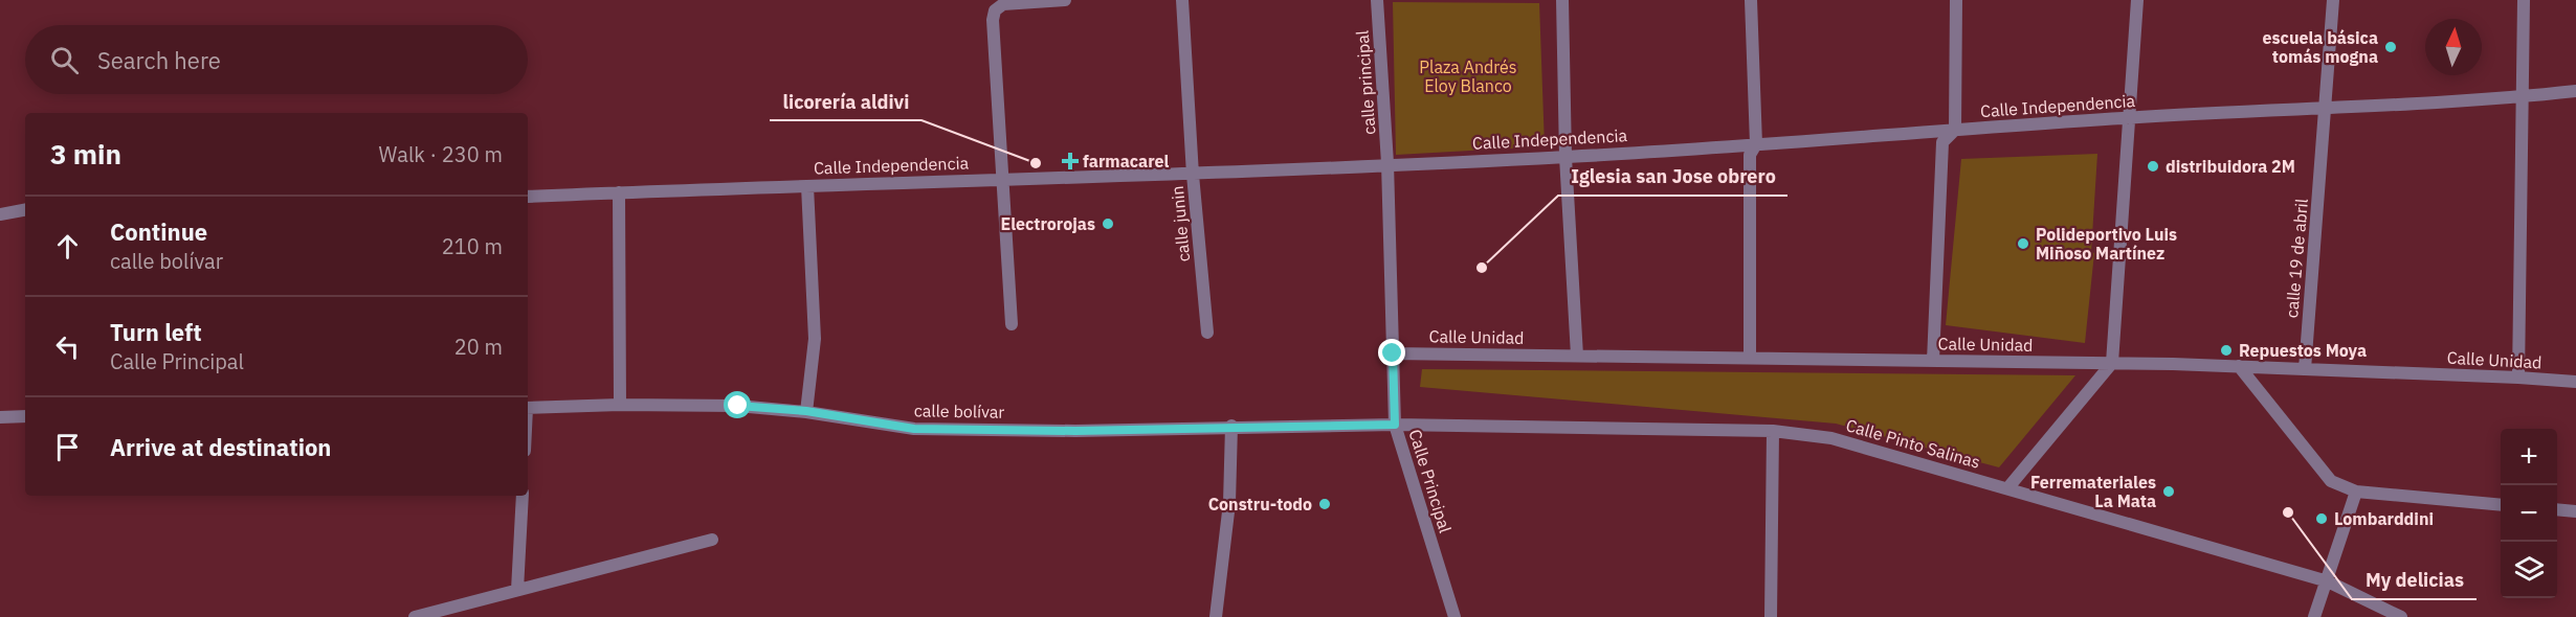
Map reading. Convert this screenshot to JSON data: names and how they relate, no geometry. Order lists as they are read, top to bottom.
{
  "streets": {
    "street": [
      "calle principal",
      "Calle Independencia",
      "calle junin",
      "calle 19 de abril",
      "Calle Unidad",
      "calle bolívar",
      "Calle Pinto Salinas",
      "Calle Principal"
    ]
  },
  "crossings": [
    ["calle principal", "Calle Independencia"],
    ["calle principal", "Calle Principal"],
    ["Calle Independencia", "calle junin"],
    ["Calle Independencia", "calle 19 de abril"],
    ["Calle Independencia", "Calle Principal"],
    ["calle 19 de abril", "Calle Unidad"],
    ["Calle Unidad", "Calle Principal"],
    ["calle bolívar", "Calle Pinto Salinas"],
    ["calle bolívar", "Calle Principal"],
    ["Calle Pinto Salinas", "Calle Principal"]
  ],
  "parks": ["Plaza Andrés Eloy Blanco"],
  "places": {
    "other": [
      "escuela básica tomás mogna",
      "licorería aldivi",
      "distribuidora 2M",
      "Electrorojas",
      "Polideportivo Luis Miñoso Martínez",
      "Iglesia san Jose obrero",
      "Repuestos Moya",
      "Ferremateriales La Mata",
      "Constru-todo",
      "My delicias",
      "Lombarddini"
    ],
    "health": ["farmacarel"]
  },
  "north": "top",
  "page": {
    "search": "Search here",
    "heading": ["3 min", "Walk · 230 m"],
    "list": [
      ["Continue", "calle bolívar", "210 m"],
      ["Turn left", "Calle Principal", "20 m"],
      "Arrive at destination"
    ],
    "map_buttons": ["+", "−"]
  }
}
